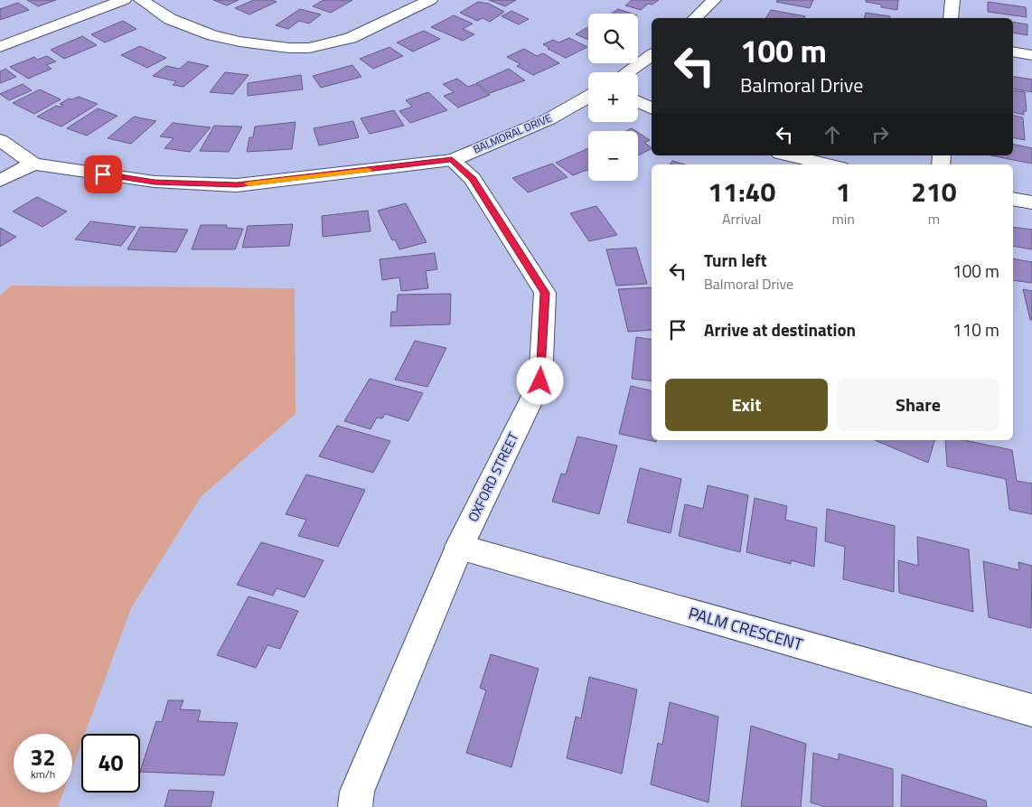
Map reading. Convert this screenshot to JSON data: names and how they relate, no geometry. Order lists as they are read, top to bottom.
{
  "streets": {
    "street": ["BALMORAL DRIVE", "OXFORD STREET", "PALM CRESCENT"]
  },
  "crossings": [
    ["BALMORAL DRIVE", "OXFORD STREET"],
    ["OXFORD STREET", "PALM CRESCENT"]
  ],
  "page": {
    "map_buttons": ["+", "−"],
    "turn": ["100 m", "Balmoral Drive"],
    "eta": [
      "11:40",
      "Arrival",
      "1",
      "min",
      "210",
      "m"
    ],
    "list": [
      {
        "name": "Turn left",
        "note": "Balmoral Drive",
        "value": "100 m"
      },
      {
        "name": "Arrive at destination",
        "value": "110 m"
      }
    ],
    "buttons": ["Exit", "Share"],
    "speed": "32 km/h",
    "limit": "40"
  }
}
